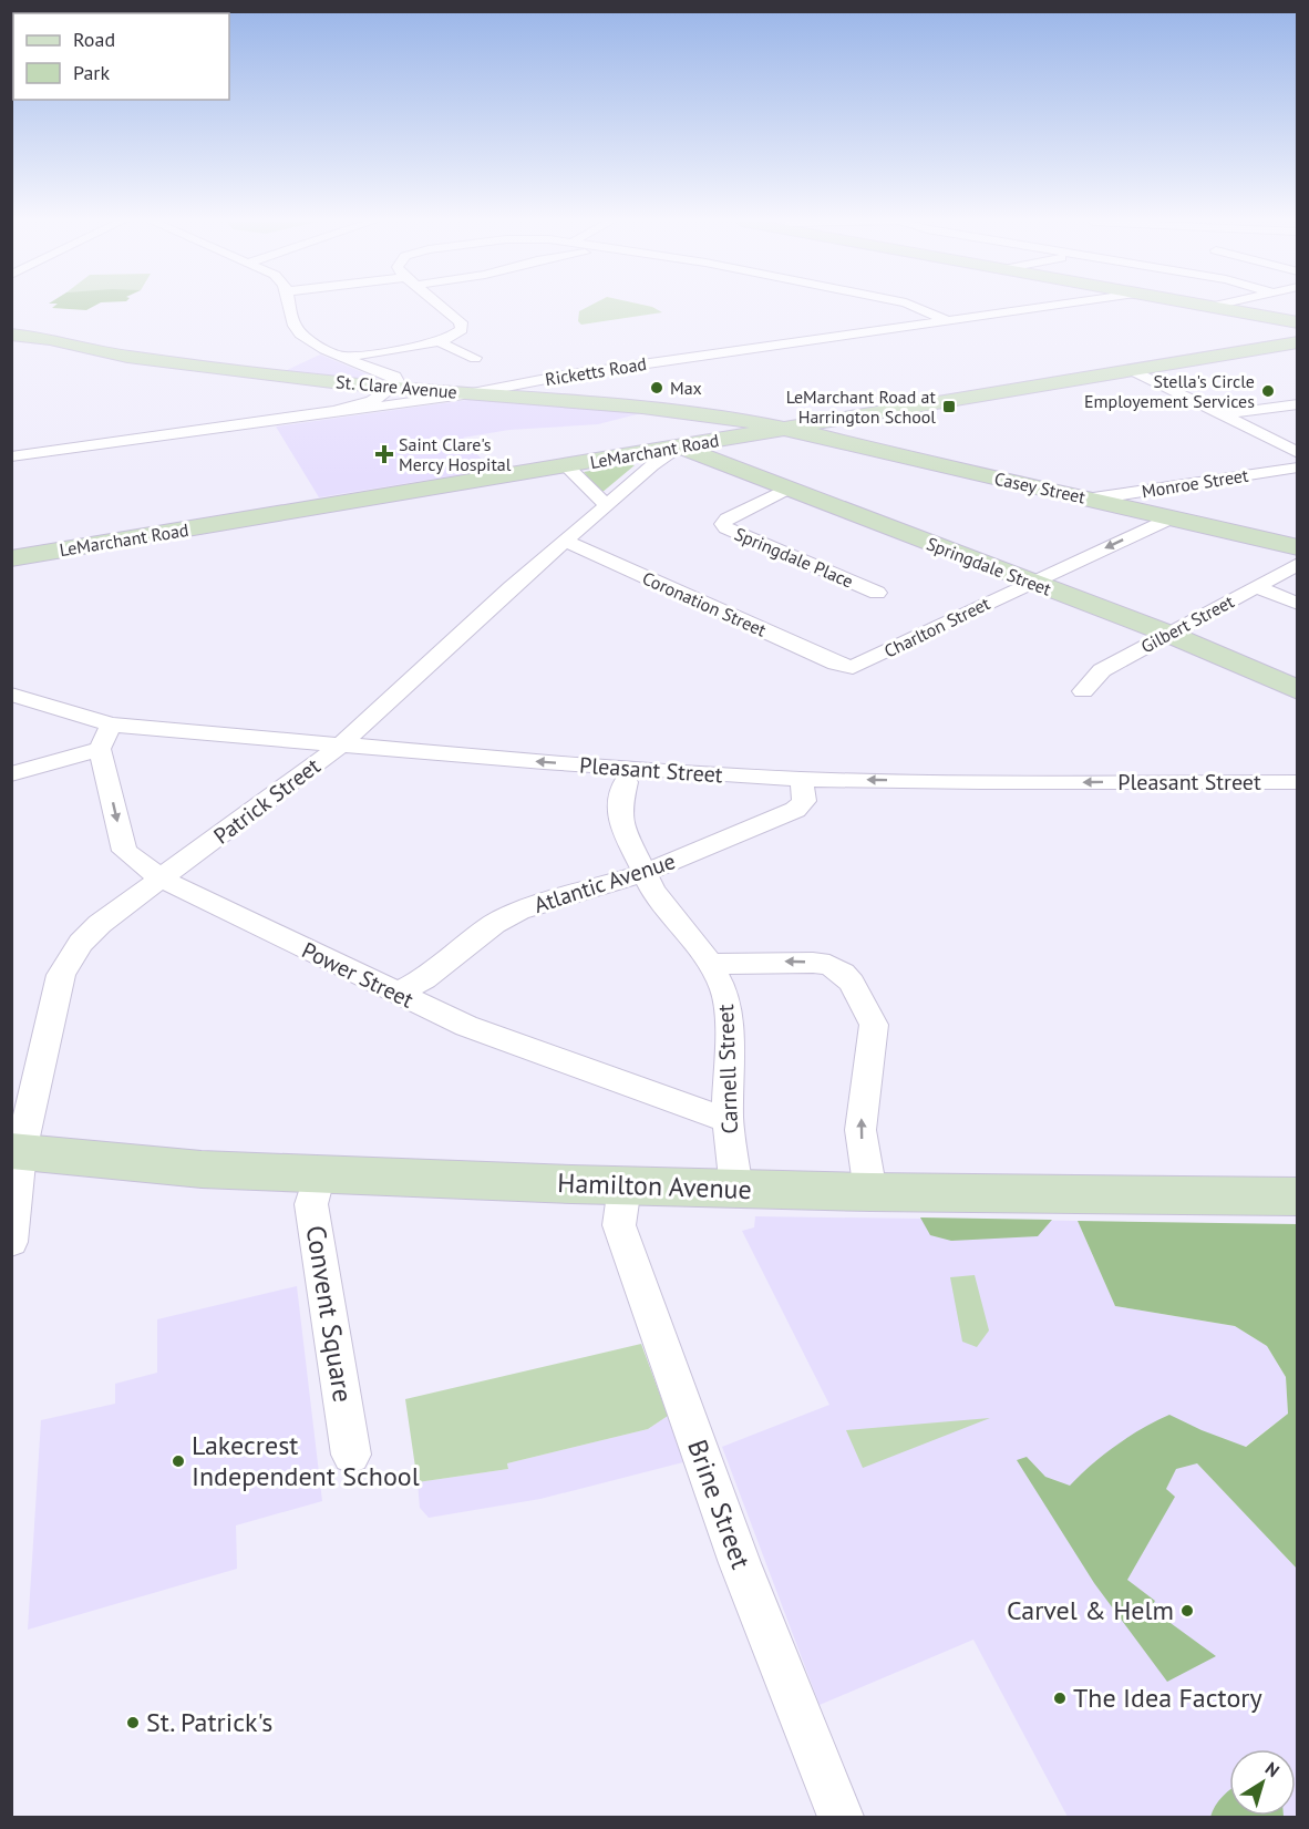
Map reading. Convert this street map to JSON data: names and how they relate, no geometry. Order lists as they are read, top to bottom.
{
  "streets": {
    "street": [
      "Ricketts Road",
      "St. Clare Avenue",
      "LeMarchant Road",
      "Monroe Street",
      "Casey Street",
      "Springdale Place",
      "Springdale Street",
      "Coronation Street",
      "Gilbert Street",
      "Charlton Street",
      "Pleasant Street",
      "Patrick Street",
      "Atlantic Avenue",
      "Power Street",
      "Carnell Street",
      "Hamilton Avenue",
      "Convent Square",
      "Brine Street"
    ]
  },
  "crossings": [
    ["Ricketts Road", "St. Clare Avenue"],
    ["St. Clare Avenue", "LeMarchant Road"],
    ["St. Clare Avenue", "Casey Street"],
    ["LeMarchant Road", "Casey Street"],
    ["LeMarchant Road", "Springdale Street"],
    ["LeMarchant Road", "Patrick Street"],
    ["Monroe Street", "Casey Street"],
    ["Casey Street", "Charlton Street"],
    ["Springdale Place", "Springdale Street"],
    ["Springdale Street", "Gilbert Street"],
    ["Springdale Street", "Charlton Street"],
    ["Springdale Street", "Patrick Street"],
    ["Coronation Street", "Charlton Street"],
    ["Coronation Street", "Patrick Street"],
    ["Pleasant Street", "Patrick Street"],
    ["Pleasant Street", "Atlantic Avenue"],
    ["Patrick Street", "Power Street"],
    ["Patrick Street", "Hamilton Avenue"],
    ["Atlantic Avenue", "Power Street"],
    ["Atlantic Avenue", "Carnell Street"],
    ["Power Street", "Carnell Street"],
    ["Carnell Street", "Hamilton Avenue"],
    ["Hamilton Avenue", "Convent Square"],
    ["Hamilton Avenue", "Brine Street"]
  ],
  "one_way": ["Pleasant Street"],
  "places": {
    "other": [
      "Max",
      "Stella's Circle Employement Services",
      "Lakecrest Independent School",
      "Carvel & Helm",
      "The Idea Factory",
      "St. Patrick's"
    ],
    "transit": ["LeMarchant Road at Harrington School"],
    "health": ["Saint Clare's Mercy Hospital"]
  },
  "legend": ["Road", "Park"],
  "north": "top right"
}
